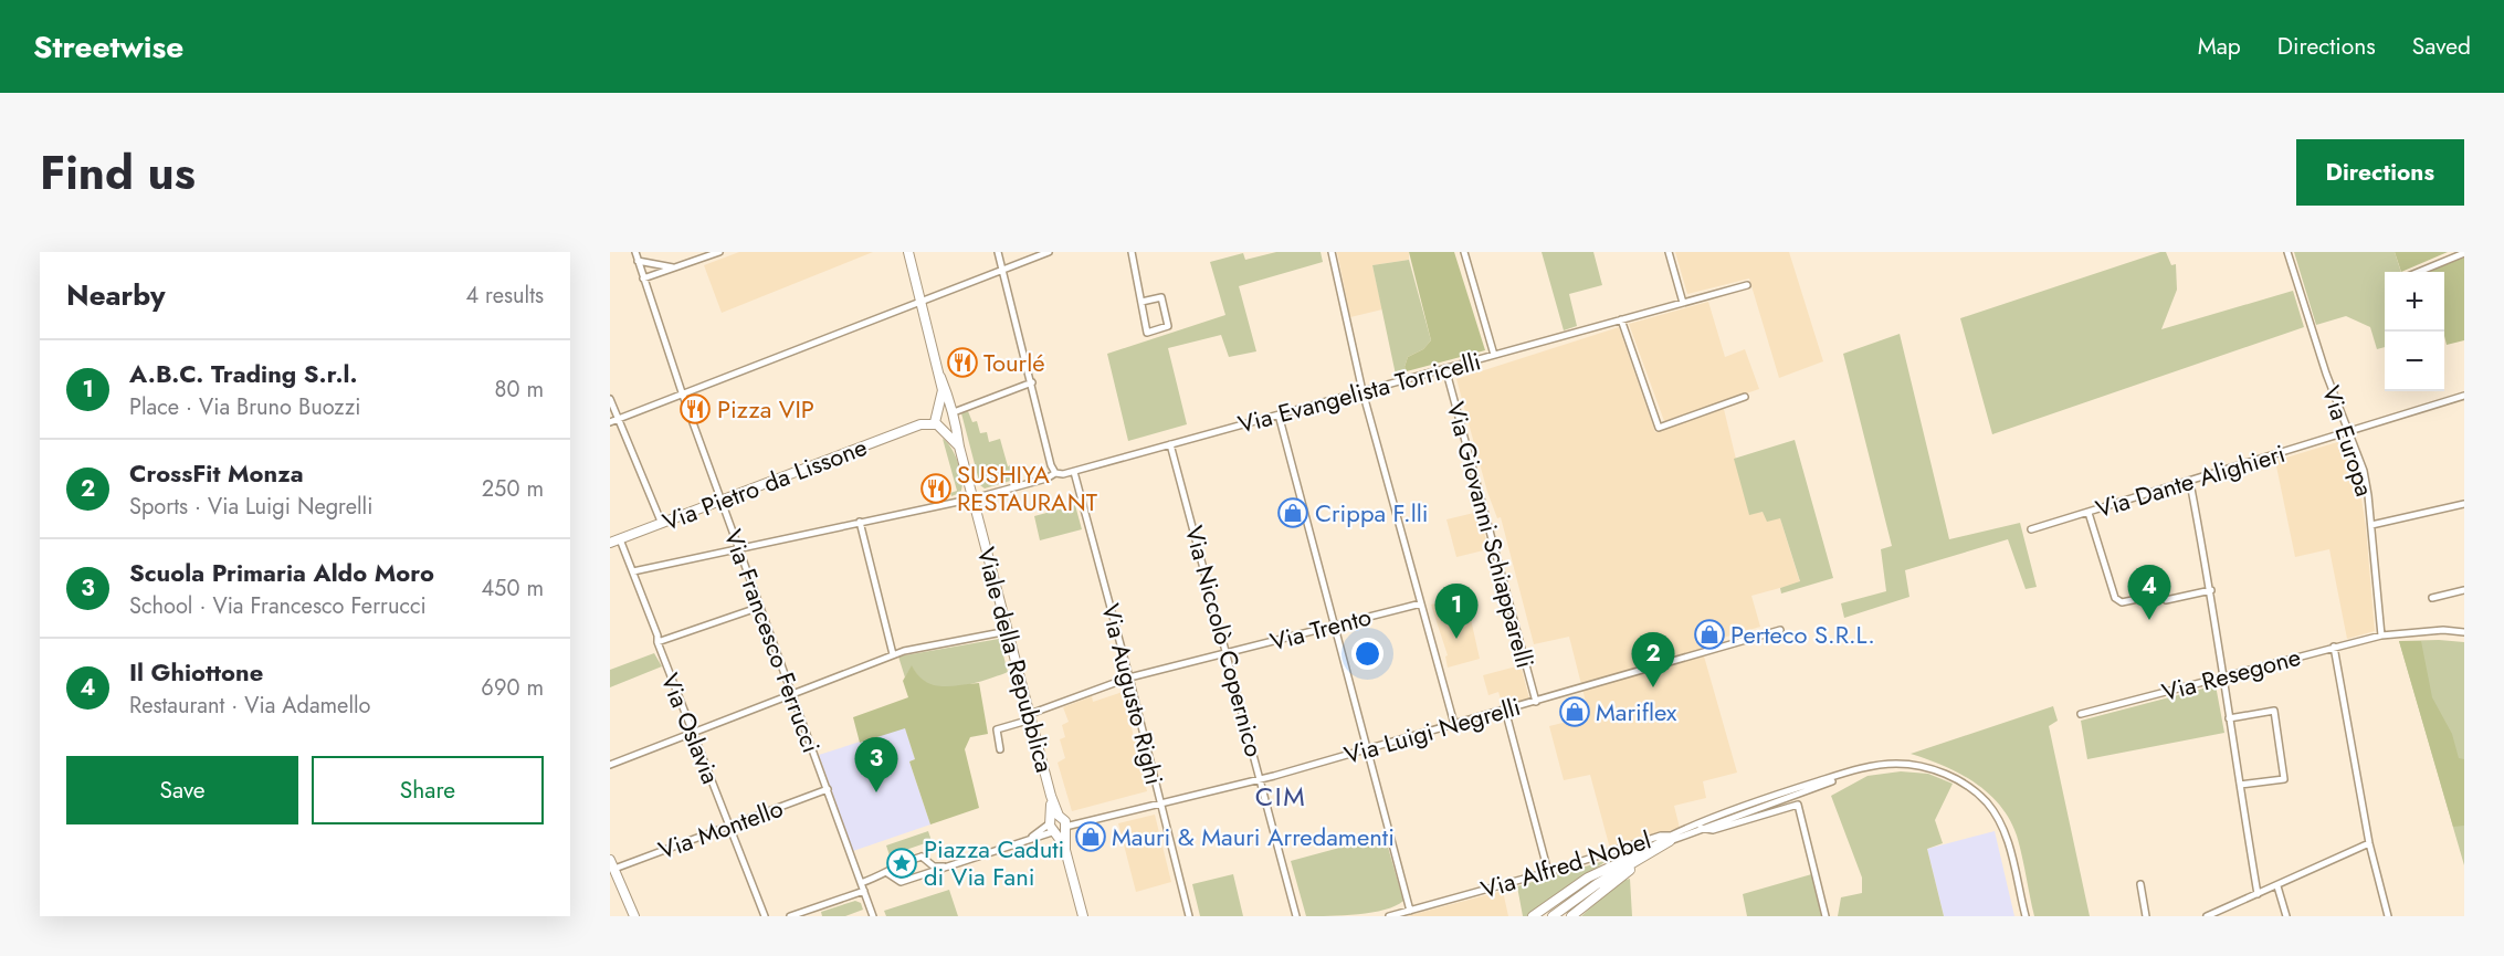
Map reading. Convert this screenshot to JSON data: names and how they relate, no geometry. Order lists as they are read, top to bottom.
{
  "streets": {
    "street": [
      "Via Evangelista Torricelli",
      "Via Europa",
      "Via Dante Alighieri",
      "Via Pietro da Lissone",
      "Via Giovanni Schiapparelli",
      "Via Trento",
      "Via Francesco Ferrucci",
      "Via Niccolò Copernico",
      "Viale della Repubblica",
      "Via Resegone",
      "Via Augusto Righi",
      "Via Oslavia",
      "Via Luigi Negrelli",
      "Via Montello",
      "Via Alfred Nobel"
    ]
  },
  "crossings": [
    ["Via Evangelista Torricelli", "Via Giovanni Schiapparelli"],
    ["Via Evangelista Torricelli", "Via Francesco Ferrucci"],
    ["Via Evangelista Torricelli", "Via Niccolò Copernico"],
    ["Via Evangelista Torricelli", "Viale della Repubblica"],
    ["Via Evangelista Torricelli", "Via Augusto Righi"],
    ["Via Evangelista Torricelli", "Via Oslavia"],
    ["Via Europa", "Via Dante Alighieri"],
    ["Via Europa", "Via Resegone"],
    ["Via Pietro da Lissone", "Via Francesco Ferrucci"],
    ["Via Pietro da Lissone", "Viale della Repubblica"],
    ["Via Pietro da Lissone", "Via Oslavia"],
    ["Via Giovanni Schiapparelli", "Via Luigi Negrelli"],
    ["Via Trento", "Via Niccolò Copernico"],
    ["Via Trento", "Viale della Repubblica"],
    ["Via Trento", "Via Augusto Righi"],
    ["Via Francesco Ferrucci", "Via Montello"],
    ["Via Niccolò Copernico", "Via Luigi Negrelli"],
    ["Viale della Repubblica", "Via Luigi Negrelli"],
    ["Via Augusto Righi", "Via Luigi Negrelli"],
    ["Via Oslavia", "Via Montello"]
  ],
  "districts": ["CIM"],
  "places": {
    "restaurant": ["Tourlé", "Pizza VIP", "SUSHIYA RESTAURANT"],
    "shop": [
      "Crippa F.lli",
      "Perteco S.R.L.",
      "Mariflex",
      "Mauri & Mauri Arredamenti"
    ],
    "place": ["Piazza Caduti di Via Fani"]
  },
  "page": {
    "header": "Streetwise",
    "nav": ["Map", "Directions", "Saved"],
    "title": "Find us",
    "buttons": [
      "Directions",
      ["Save", "Share"]
    ],
    "heading": ["Nearby", "4 results"],
    "map_buttons": ["+", "−"],
    "list": [
      {
        "mark": "1",
        "name": "A.B.C. Trading S.r.l.",
        "note": "Place · Via Bruno Buozzi",
        "value": "80 m"
      },
      {
        "mark": "2",
        "name": "CrossFit Monza",
        "note": "Sports · Via Luigi Negrelli",
        "value": "250 m"
      },
      {
        "mark": "3",
        "name": "Scuola Primaria Aldo Moro",
        "note": "School · Via Francesco Ferrucci",
        "value": "450 m"
      },
      {
        "mark": "4",
        "name": "Il Ghiottone",
        "note": "Restaurant · Via Adamello",
        "value": "690 m"
      }
    ],
    "pins": [
      "4",
      "1",
      "2",
      "3"
    ]
  }
}
